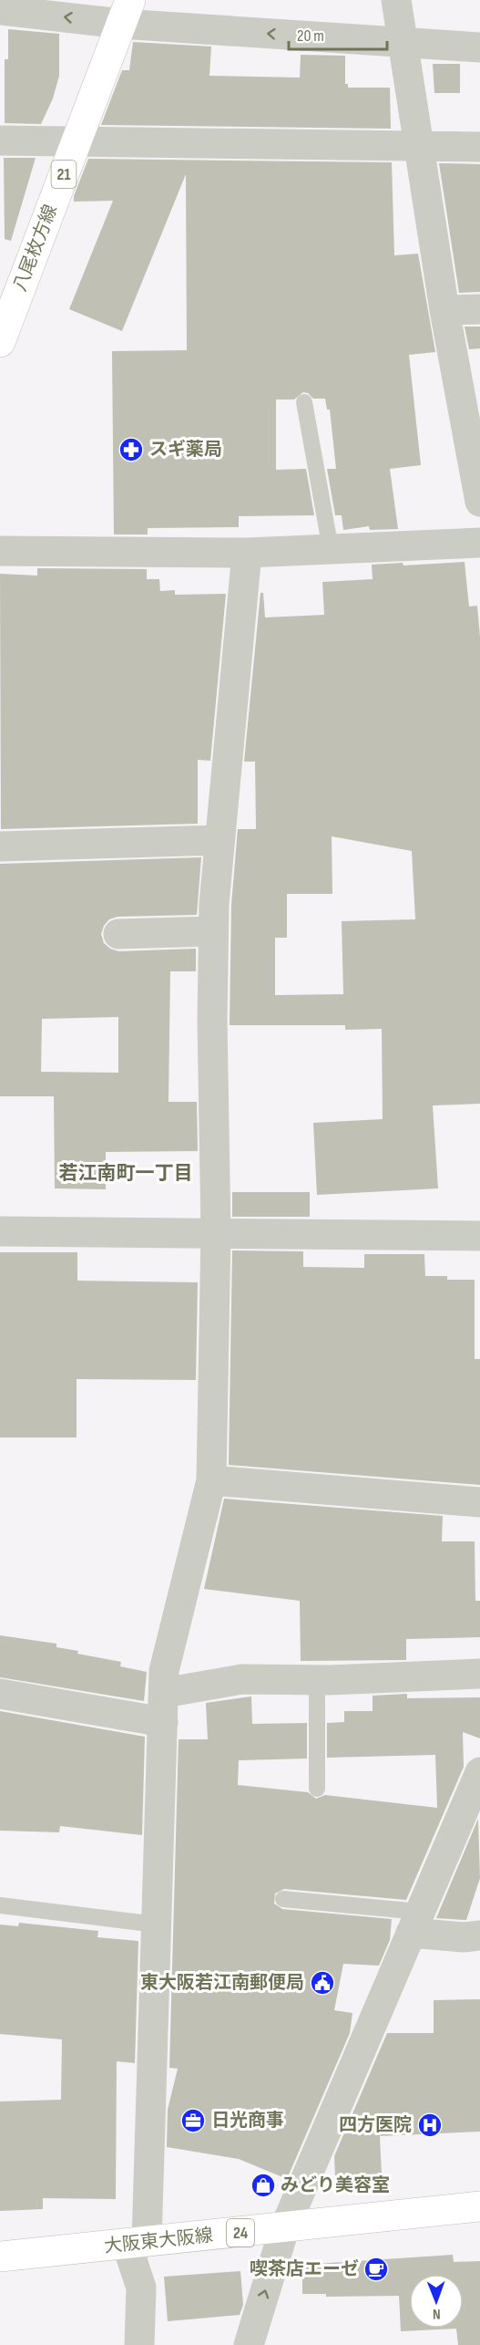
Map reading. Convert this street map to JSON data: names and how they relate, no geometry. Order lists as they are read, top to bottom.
{
  "streets": {
    "main road": [
      "21",
      "八尾枚方線",
      "24",
      "大阪東大阪線"
    ]
  },
  "districts": ["若江南町一丁目"],
  "places": {
    "pharmacy": ["スギ薬局"],
    "public building": ["東大阪若江南郵便局"],
    "office": ["日光商事"],
    "hospital": ["四方医院"],
    "shop": ["みどり美容室"],
    "cafe": ["喫茶店エーゼ"]
  },
  "scale_bar": "20 m",
  "north": "bottom"
}
